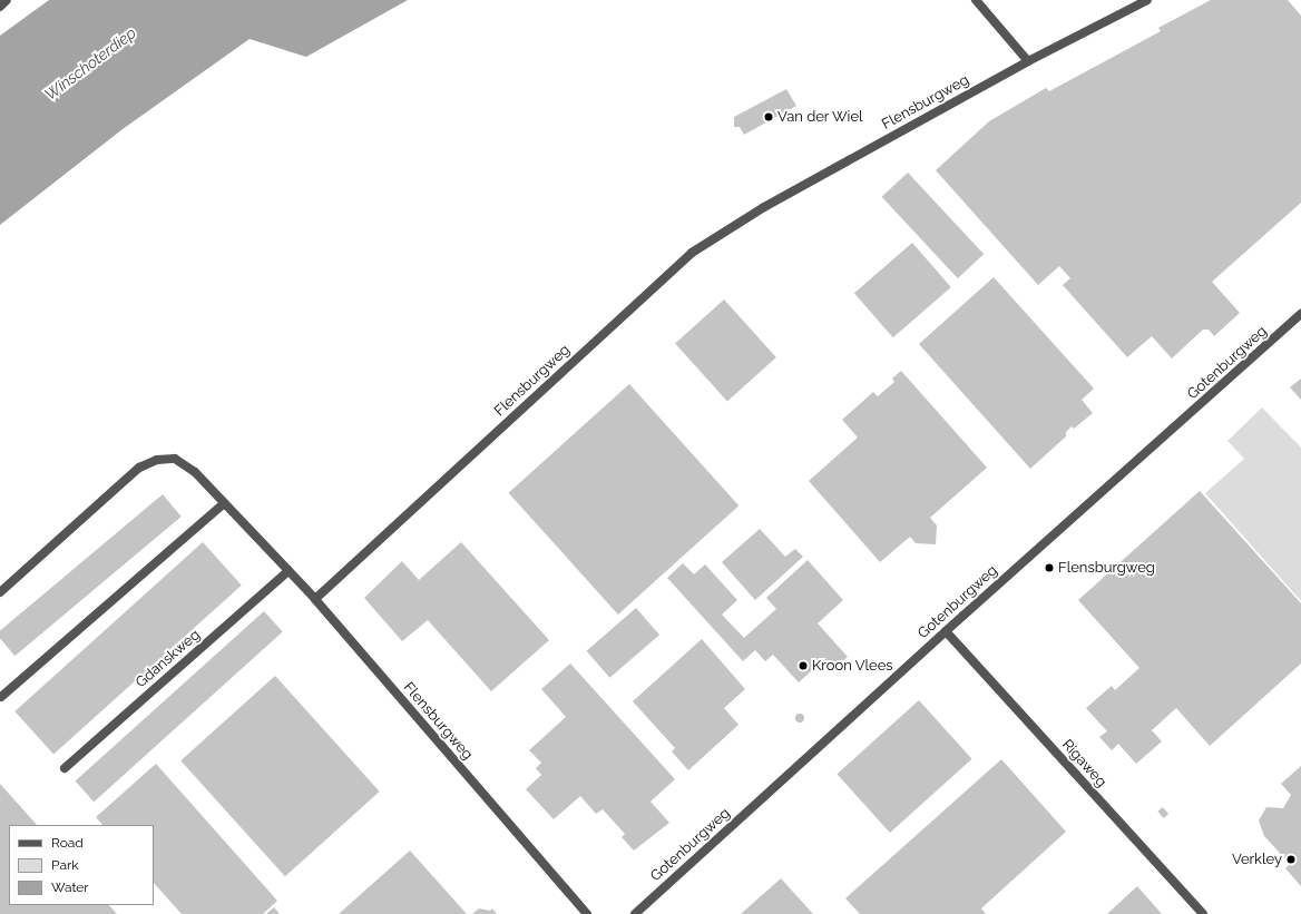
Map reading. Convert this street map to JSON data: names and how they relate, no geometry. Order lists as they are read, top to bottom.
{
  "streets": {
    "street": [
      "Flensburgweg",
      "Gotenburgweg",
      "Gdanskweg",
      "Rigaweg"
    ]
  },
  "crossings": [
    ["Gotenburgweg", "Rigaweg"]
  ],
  "water": ["Winschoterdiep"],
  "places": [
    "Van der Wiel",
    "Flensburgweg",
    "Kroon Vlees",
    "Verkley"
  ],
  "legend": ["Road", "Park", "Water"]
}
